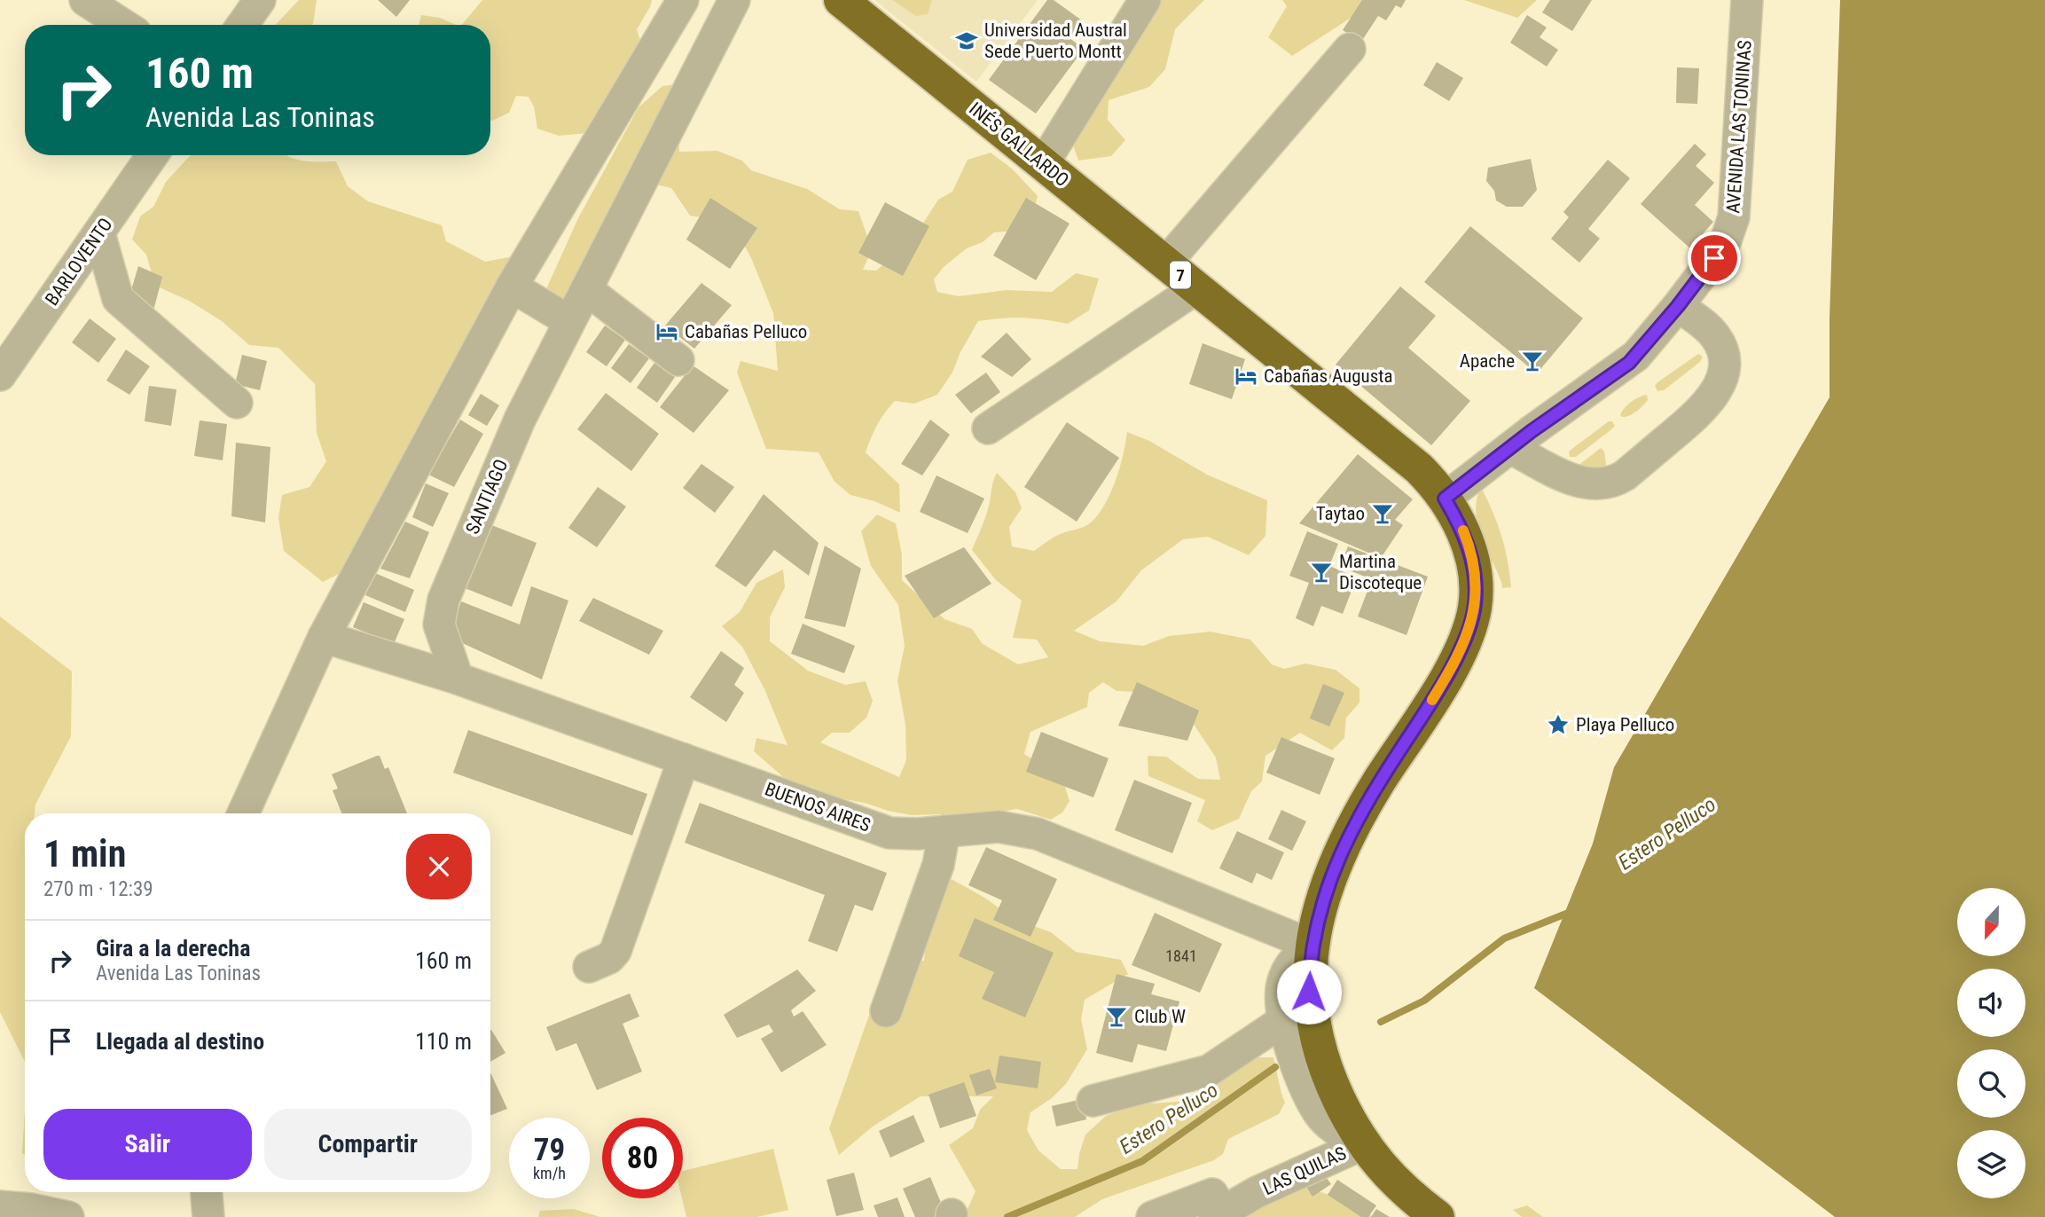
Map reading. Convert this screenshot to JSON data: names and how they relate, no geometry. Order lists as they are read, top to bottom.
{
  "streets": {
    "highway": ["INÉS GALLARDO", "7"],
    "street": [
      "AVENIDA LAS TONINAS",
      "BARLOVENTO",
      "SANTIAGO",
      "BUENOS AIRES",
      "LAS QUILAS"
    ]
  },
  "crossings": [
    ["AVENIDA LAS TONINAS", "INÉS GALLARDO"],
    ["AVENIDA LAS TONINAS", "7"],
    ["INÉS GALLARDO", "7"],
    ["7", "BUENOS AIRES"],
    ["7", "LAS QUILAS"],
    ["SANTIAGO", "BUENOS AIRES"]
  ],
  "water": ["Estero Pelluco"],
  "places": {
    "school or university": ["Universidad Austral Sede Puerto Montt"],
    "hotel": ["Cabañas Pelluco", "Cabañas Augusta"],
    "bar": [
      "Apache",
      "Taytao",
      "Martina Discoteque",
      "Club W"
    ],
    "place": ["Playa Pelluco"]
  },
  "house_numbers": ["1841"],
  "north": "bottom",
  "page": {
    "turn": ["160 m", "Avenida Las Toninas"],
    "heading": ["1 min", "270 m · 12:39"],
    "list": [
      {
        "name": "Gira a la derecha",
        "note": "Avenida Las Toninas",
        "value": "160 m"
      },
      {
        "name": "Llegada al destino",
        "value": "110 m"
      }
    ],
    "buttons": ["Salir", "Compartir"],
    "speed": "79 km/h",
    "limit": "80"
  }
}
